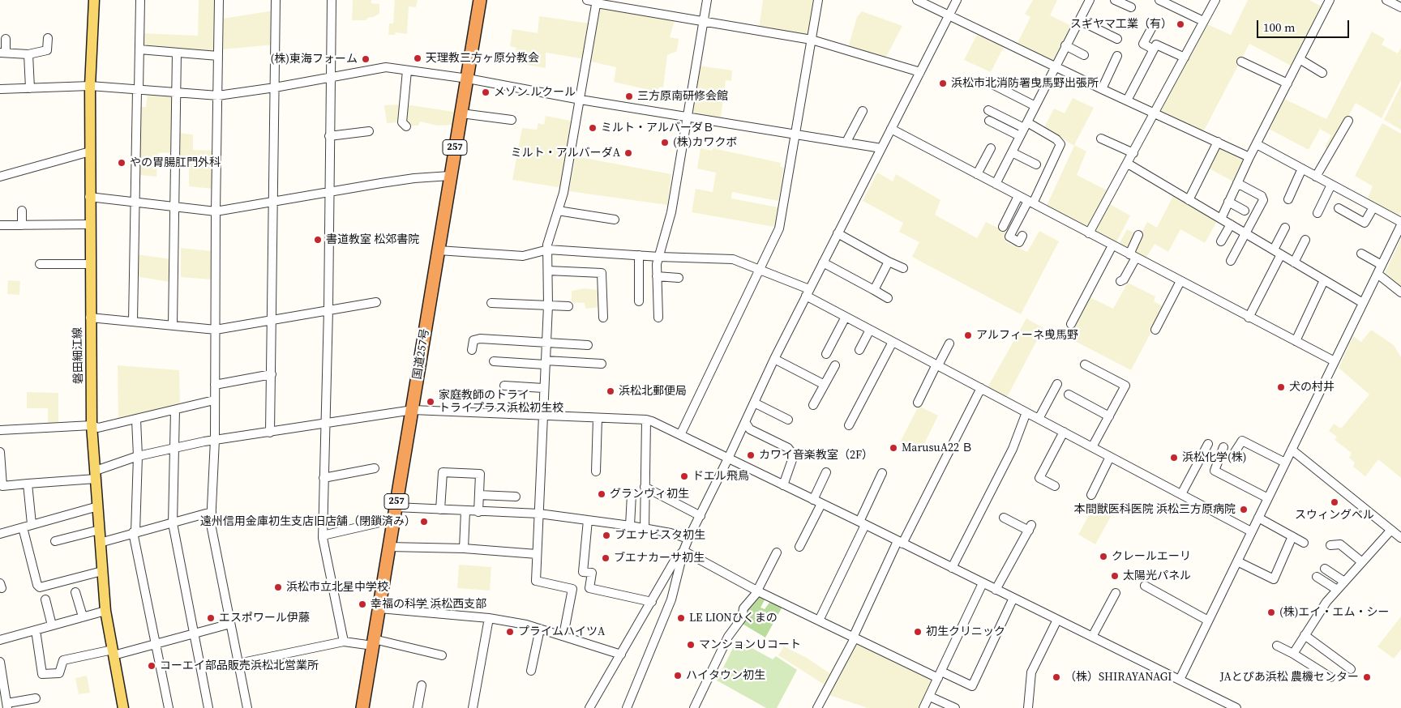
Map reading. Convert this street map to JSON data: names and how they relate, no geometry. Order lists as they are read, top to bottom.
{
  "streets": {
    "highway": ["257", "国道257号"],
    "main road": ["磐田細江線"]
  },
  "places": [
    "スギヤマ工業（有）",
    "天理教三方ヶ原分教会",
    "(株)東海フォーム",
    "浜松市北消防署曳馬野出張所",
    "メゾン ルクール",
    "三方原南研修会館",
    "ミルト・アルバーダＢ",
    "(株)カワクボ",
    "ミルト・アルバーダA",
    "やの胃腸肛門外科",
    "書道教室 松郊書院",
    "アルフィーネ曵馬野",
    "犬の村井",
    "浜松北郵便局",
    "家庭教師のトライ トライプラス浜松初生校",
    "MarusuA22 Ｂ",
    "カワイ音楽教室（2F）",
    "浜松化学(株)",
    "ドエル飛鳥",
    "グランヴィ初生",
    "スウィングベル",
    "本間獣医科医院 浜松三方原病院",
    "遠州信用金庫初生支店旧店舗（閉鎖済み）",
    "ブエナビスタ初生",
    "クレールエーリ",
    "ブエナカーサ初生",
    "太陽光パネル",
    "浜松市立北星中学校",
    "幸福の科学 浜松西支部",
    "(株)エイ・エム・シー",
    "エスポワール伊藤",
    "LE LIONひくまの",
    "プライムハイツA",
    "初生クリニック",
    "マンションＵコート",
    "コーエイ部品販売浜松北営業所",
    "ハイタウン初生",
    "（株）SHIRAYANAGI",
    "JAとぴあ浜松 農機センター"
  ],
  "scale_bar": "100 m"
}
